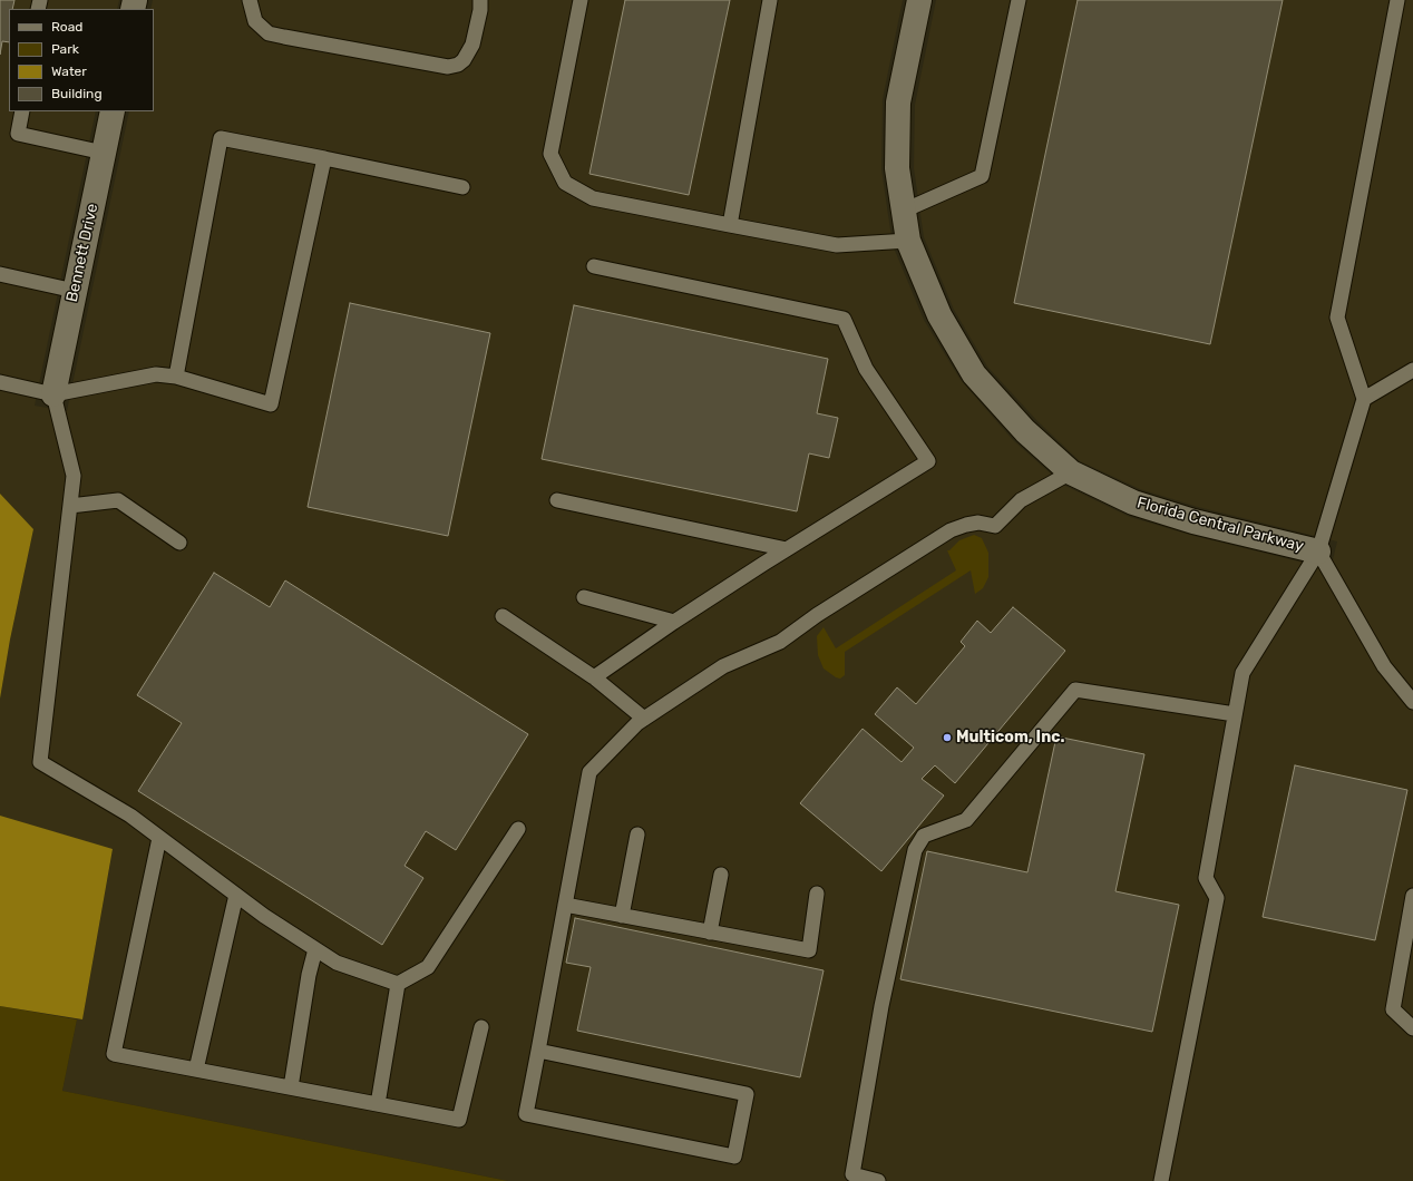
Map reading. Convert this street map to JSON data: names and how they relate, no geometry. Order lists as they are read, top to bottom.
{
  "streets": {
    "street": ["Bennett Drive", "Florida Central Parkway"]
  },
  "places": ["Multicom, Inc."],
  "legend": [
    "Road",
    "Park",
    "Water",
    "Building"
  ]
}
